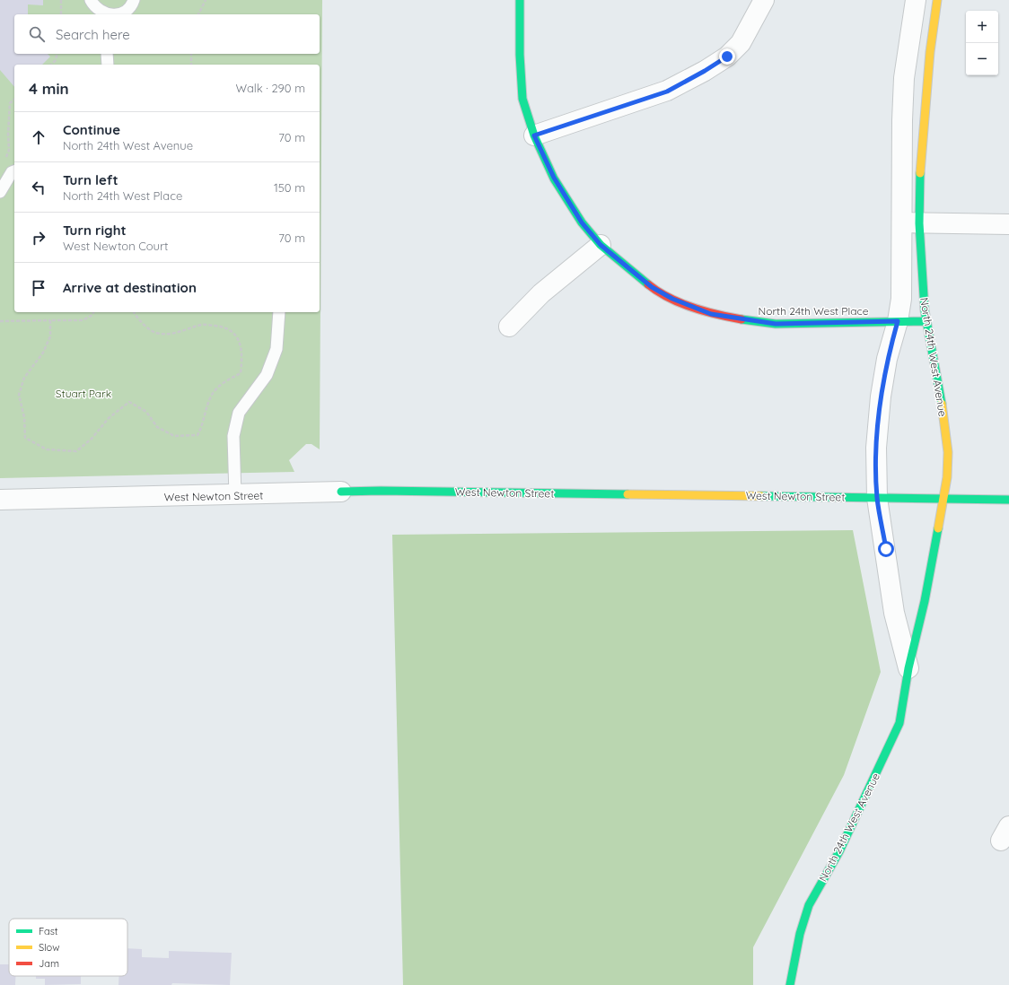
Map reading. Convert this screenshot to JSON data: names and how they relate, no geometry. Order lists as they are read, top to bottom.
{
  "streets": {
    "street": ["North 24th West Place", "North 24th West Avenue", "West Newton Street"]
  },
  "crossings": [
    ["North 24th West Place", "North 24th West Avenue"],
    ["North 24th West Avenue", "West Newton Street"]
  ],
  "parks": ["Stuart Park"],
  "legend": ["Fast", "Slow", "Jam"],
  "page": {
    "map_buttons": ["+", "−"],
    "search": "Search here",
    "heading": ["4 min", "Walk · 290 m"],
    "list": [
      ["Continue", "North 24th West Avenue", "70 m"],
      ["Turn left", "North 24th West Place", "150 m"],
      ["Turn right", "West Newton Court", "70 m"],
      "Arrive at destination"
    ]
  }
}
